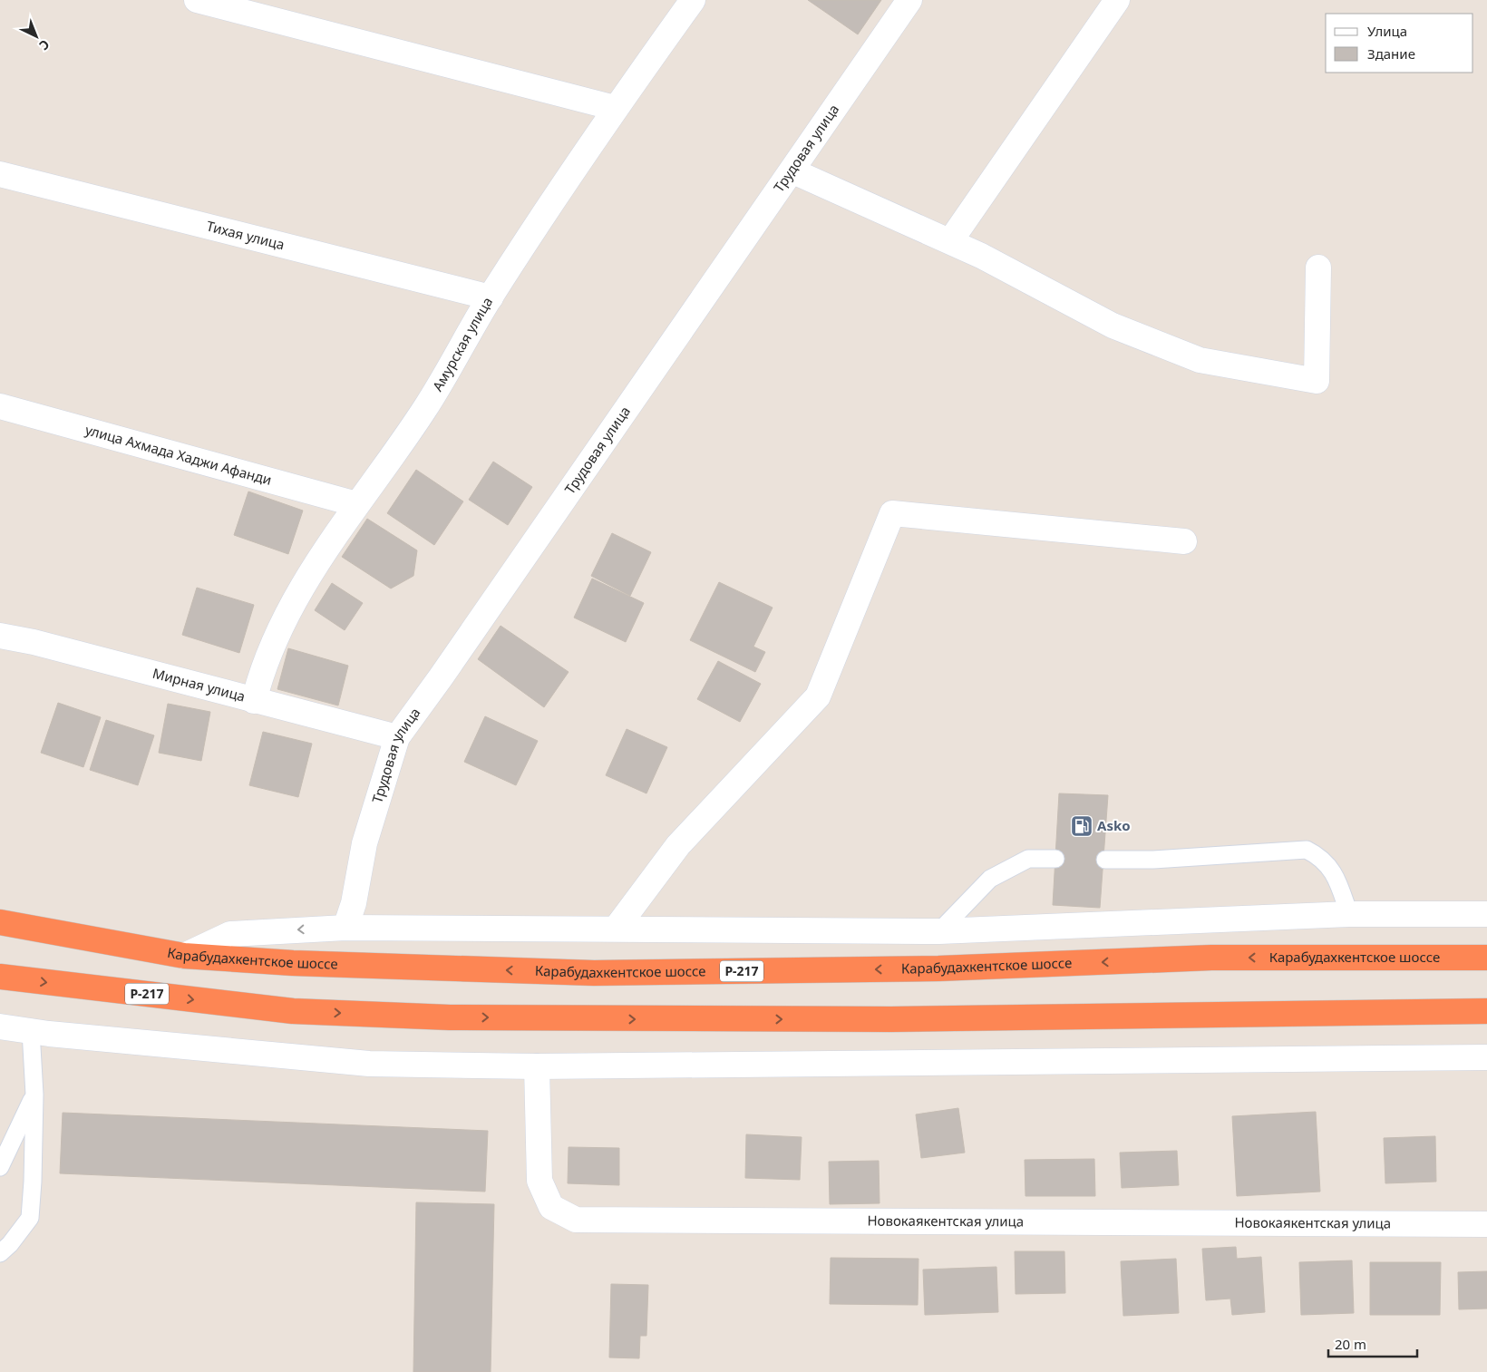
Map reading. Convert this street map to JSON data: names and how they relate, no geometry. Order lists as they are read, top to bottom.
{
  "streets": {
    "highway": ["Карабудахкентское шоссе", "Р-217"],
    "street": [
      "Трудовая улица",
      "Тихая улица",
      "Амурская улица",
      "улица Ахмада Хаджи Афанди",
      "Мирная улица",
      "Новокаякентская улица"
    ]
  },
  "crossings": [
    ["Трудовая улица", "Мирная улица"],
    ["Тихая улица", "Амурская улица"],
    ["Амурская улица", "улица Ахмада Хаджи Афанди"],
    ["Амурская улица", "Мирная улица"]
  ],
  "places": {
    "fuel station": ["Asko"]
  },
  "legend": ["Улица", "Здание"],
  "scale_bar": "20 m",
  "north": "bottom right"
}
